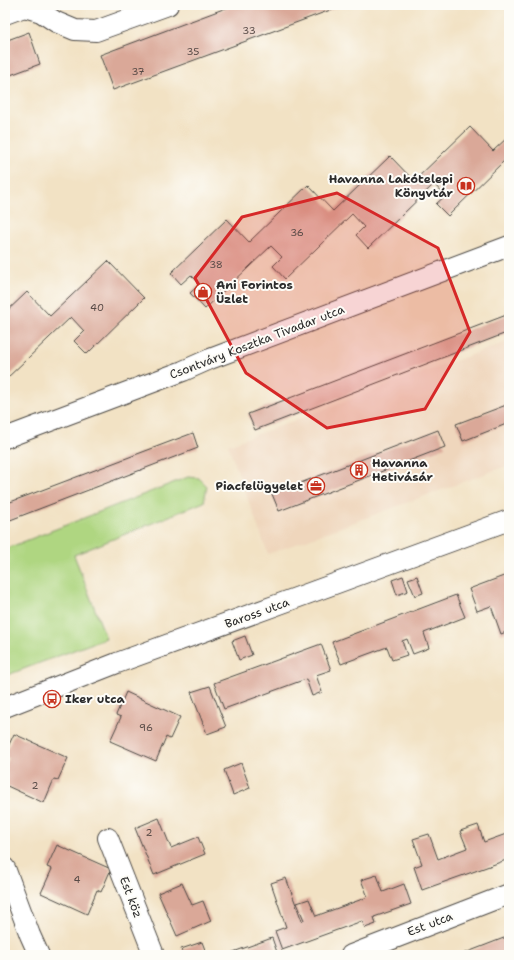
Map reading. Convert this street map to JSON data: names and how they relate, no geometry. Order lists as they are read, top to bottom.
{
  "streets": {
    "street": [
      "Csontváry Kosztka Tivadar utca",
      "Baross utca",
      "Est köz",
      "Est utca"
    ]
  },
  "places": {
    "library": ["Havanna Lakótelepi Könyvtár"],
    "shop": ["Ani Forintos Üzlet"],
    "building": ["Havanna Hetivásár"],
    "office": ["Piacfelügyelet"],
    "bus stop": ["Iker utca"]
  },
  "house_numbers": [
    "33",
    "35",
    "37",
    "36",
    "38",
    "40",
    "96",
    "2",
    "2",
    "4"
  ]
}
